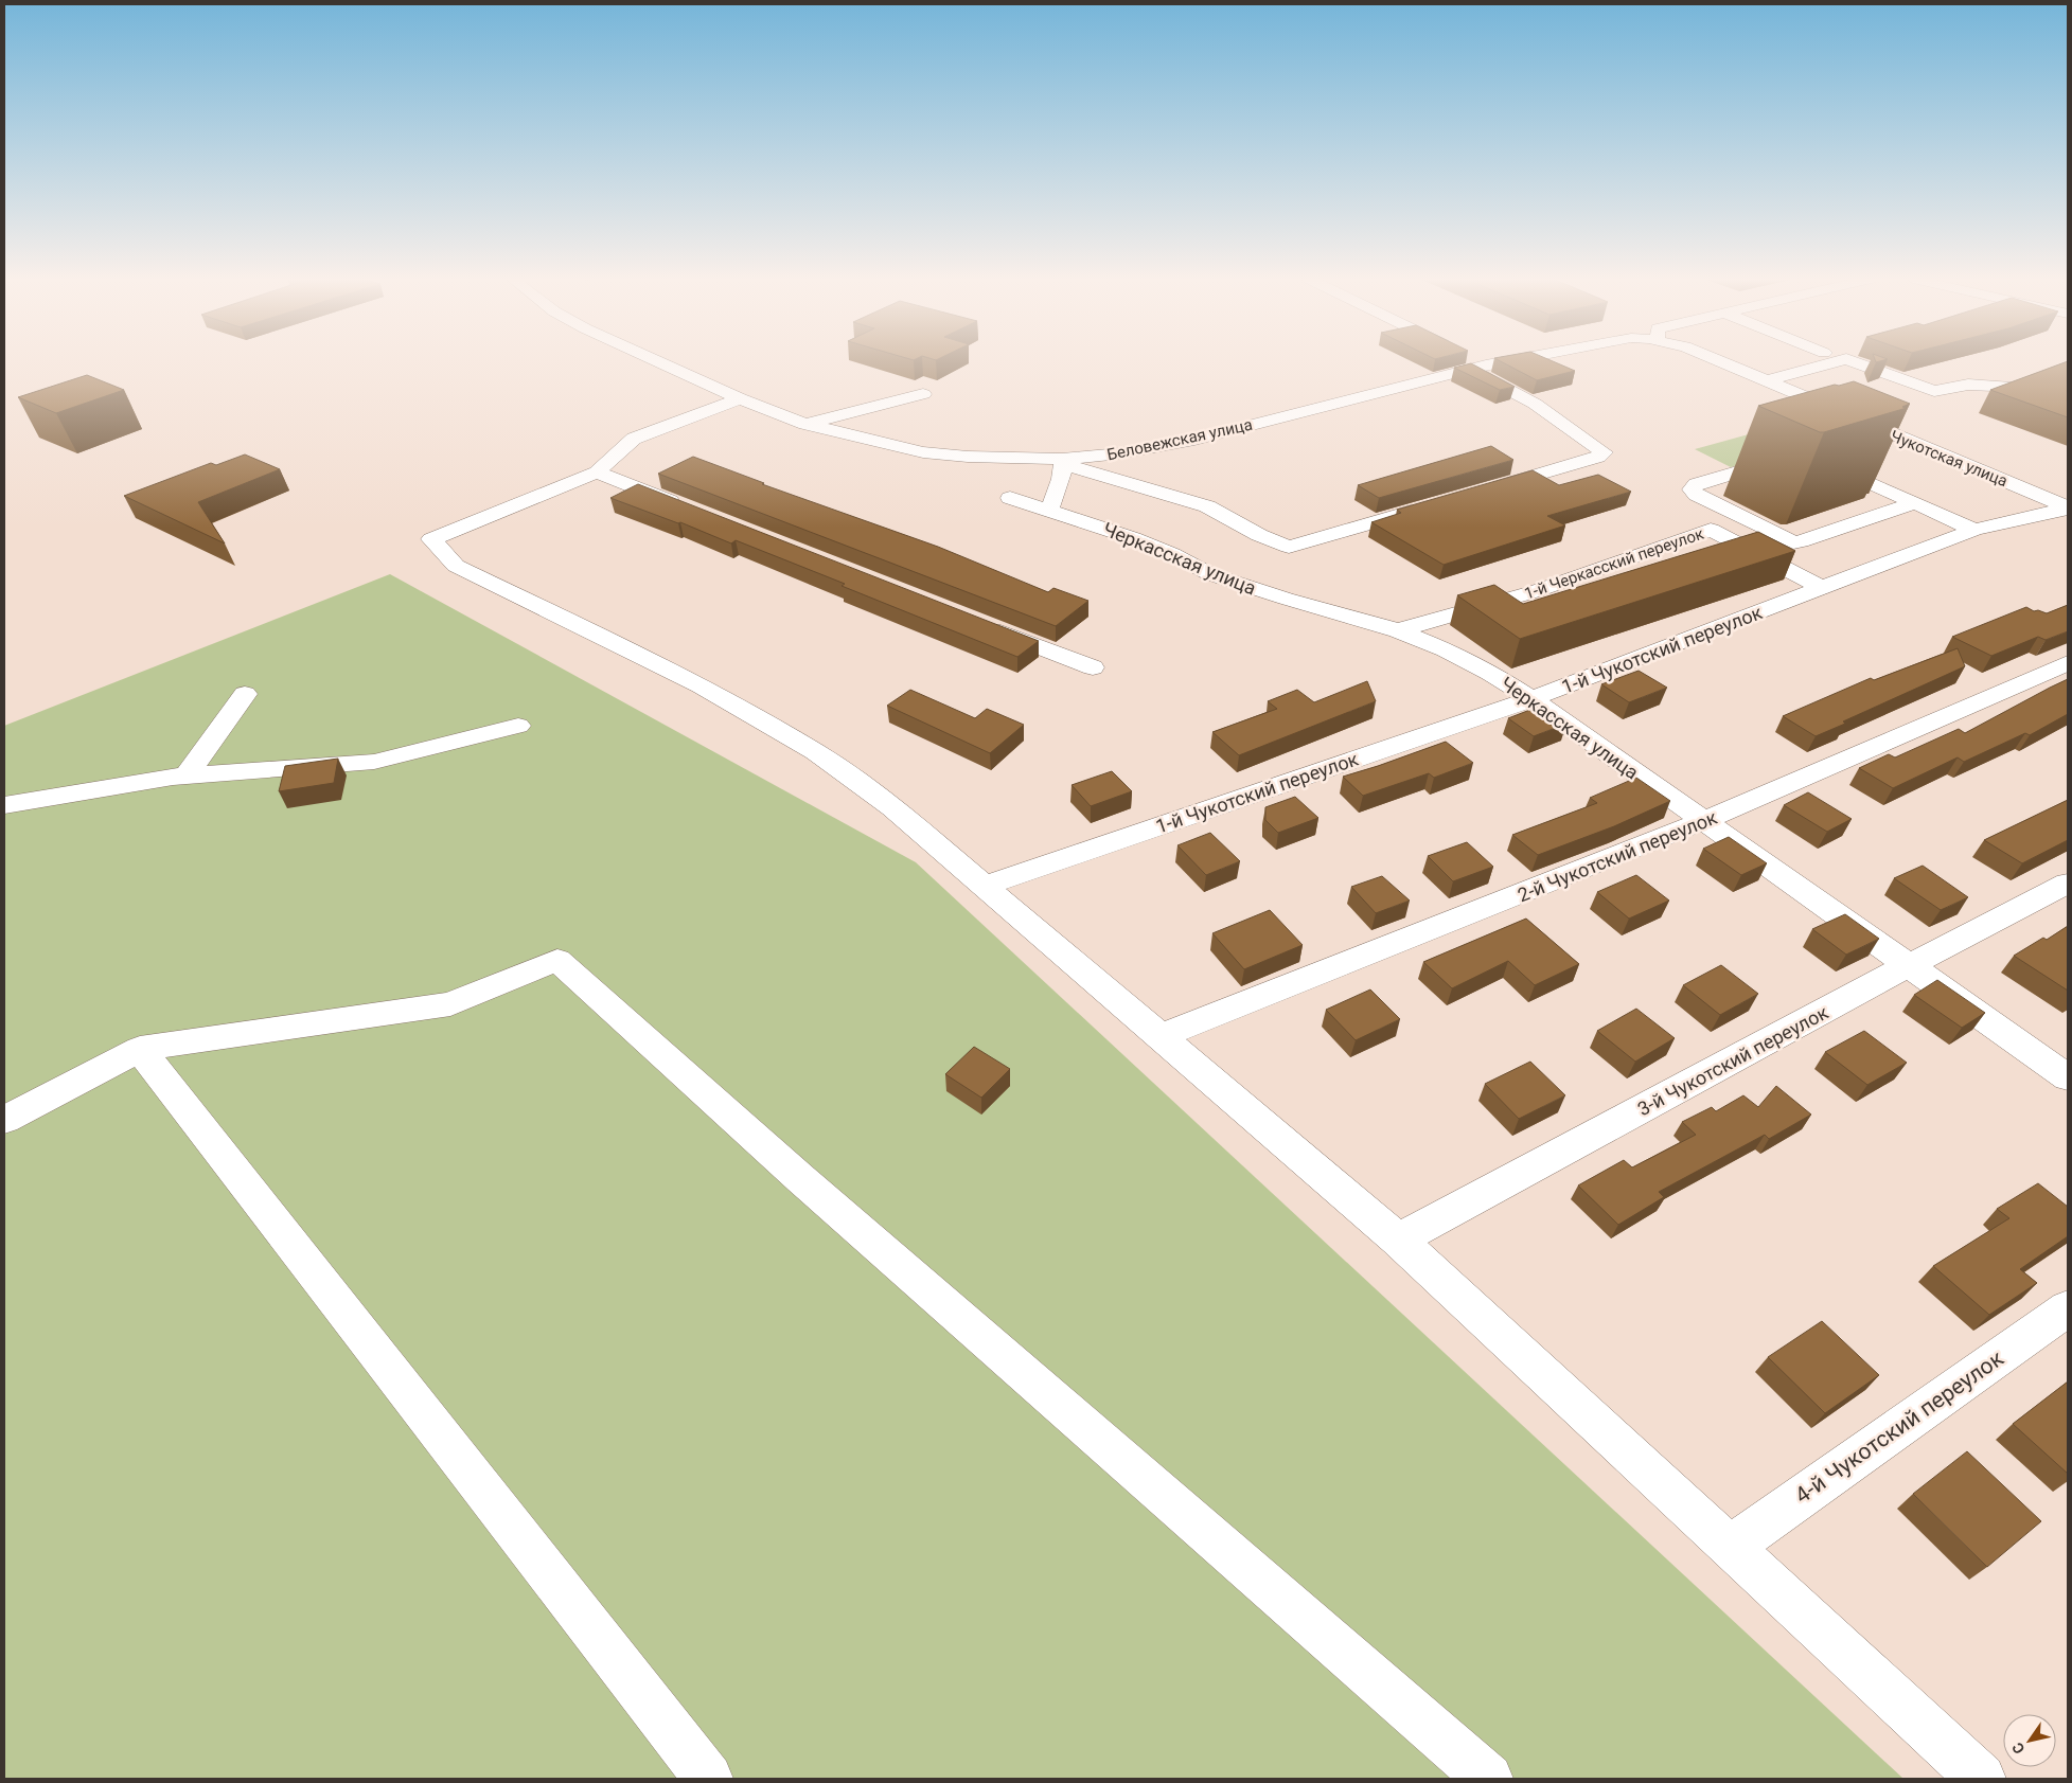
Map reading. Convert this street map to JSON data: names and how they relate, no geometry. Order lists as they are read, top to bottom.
{
  "streets": {
    "street": [
      "Беловежская улица",
      "Чукотская улица",
      "Черкасская улица",
      "1-й Черкасский переулок",
      "1-й Чукотский переулок",
      "2-й Чукотский переулок",
      "3-й Чукотский переулок",
      "4-й Чукотский переулок"
    ]
  },
  "crossings": [
    ["Чукотская улица", "1-й Чукотский переулок"],
    ["Черкасская улица", "1-й Черкасский переулок"],
    ["Черкасская улица", "1-й Чукотский переулок"],
    ["Черкасская улица", "2-й Чукотский переулок"],
    ["Черкасская улица", "3-й Чукотский переулок"],
    ["1-й Черкасский переулок", "1-й Чукотский переулок"]
  ],
  "north": "bottom left"
}
